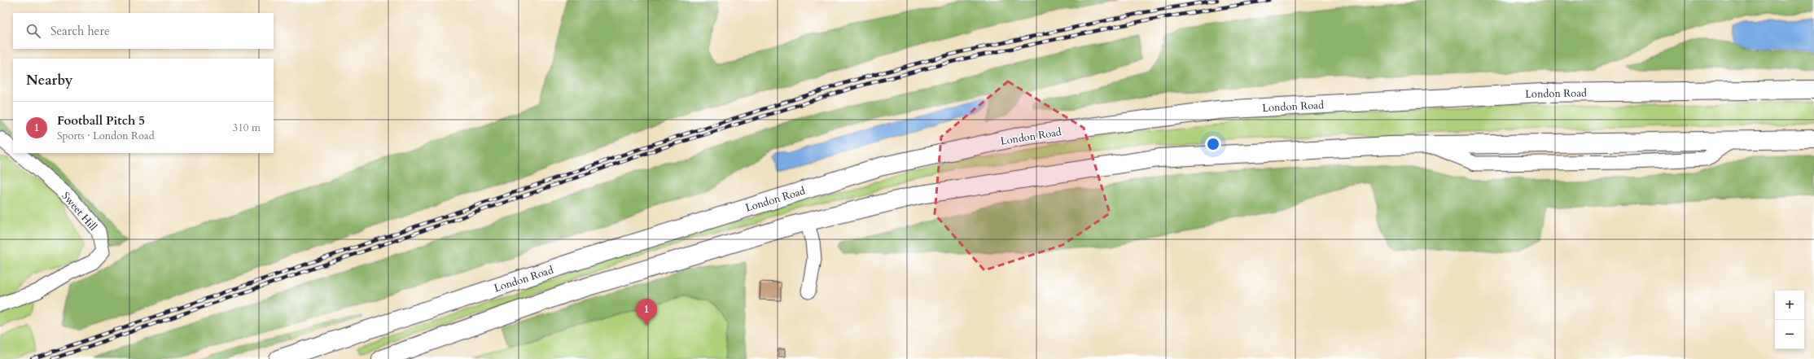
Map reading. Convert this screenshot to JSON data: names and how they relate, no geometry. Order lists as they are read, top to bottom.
{
  "streets": {
    "highway": ["London Road"],
    "street": ["Sweet Hill"]
  },
  "page": {
    "search": "Search here",
    "heading": "Nearby",
    "list": [
      {
        "mark": "1",
        "name": "Football Pitch 5",
        "note": "Sports · London Road",
        "value": "310 m"
      }
    ],
    "map_buttons": ["+", "−"],
    "pins": "1"
  }
}
